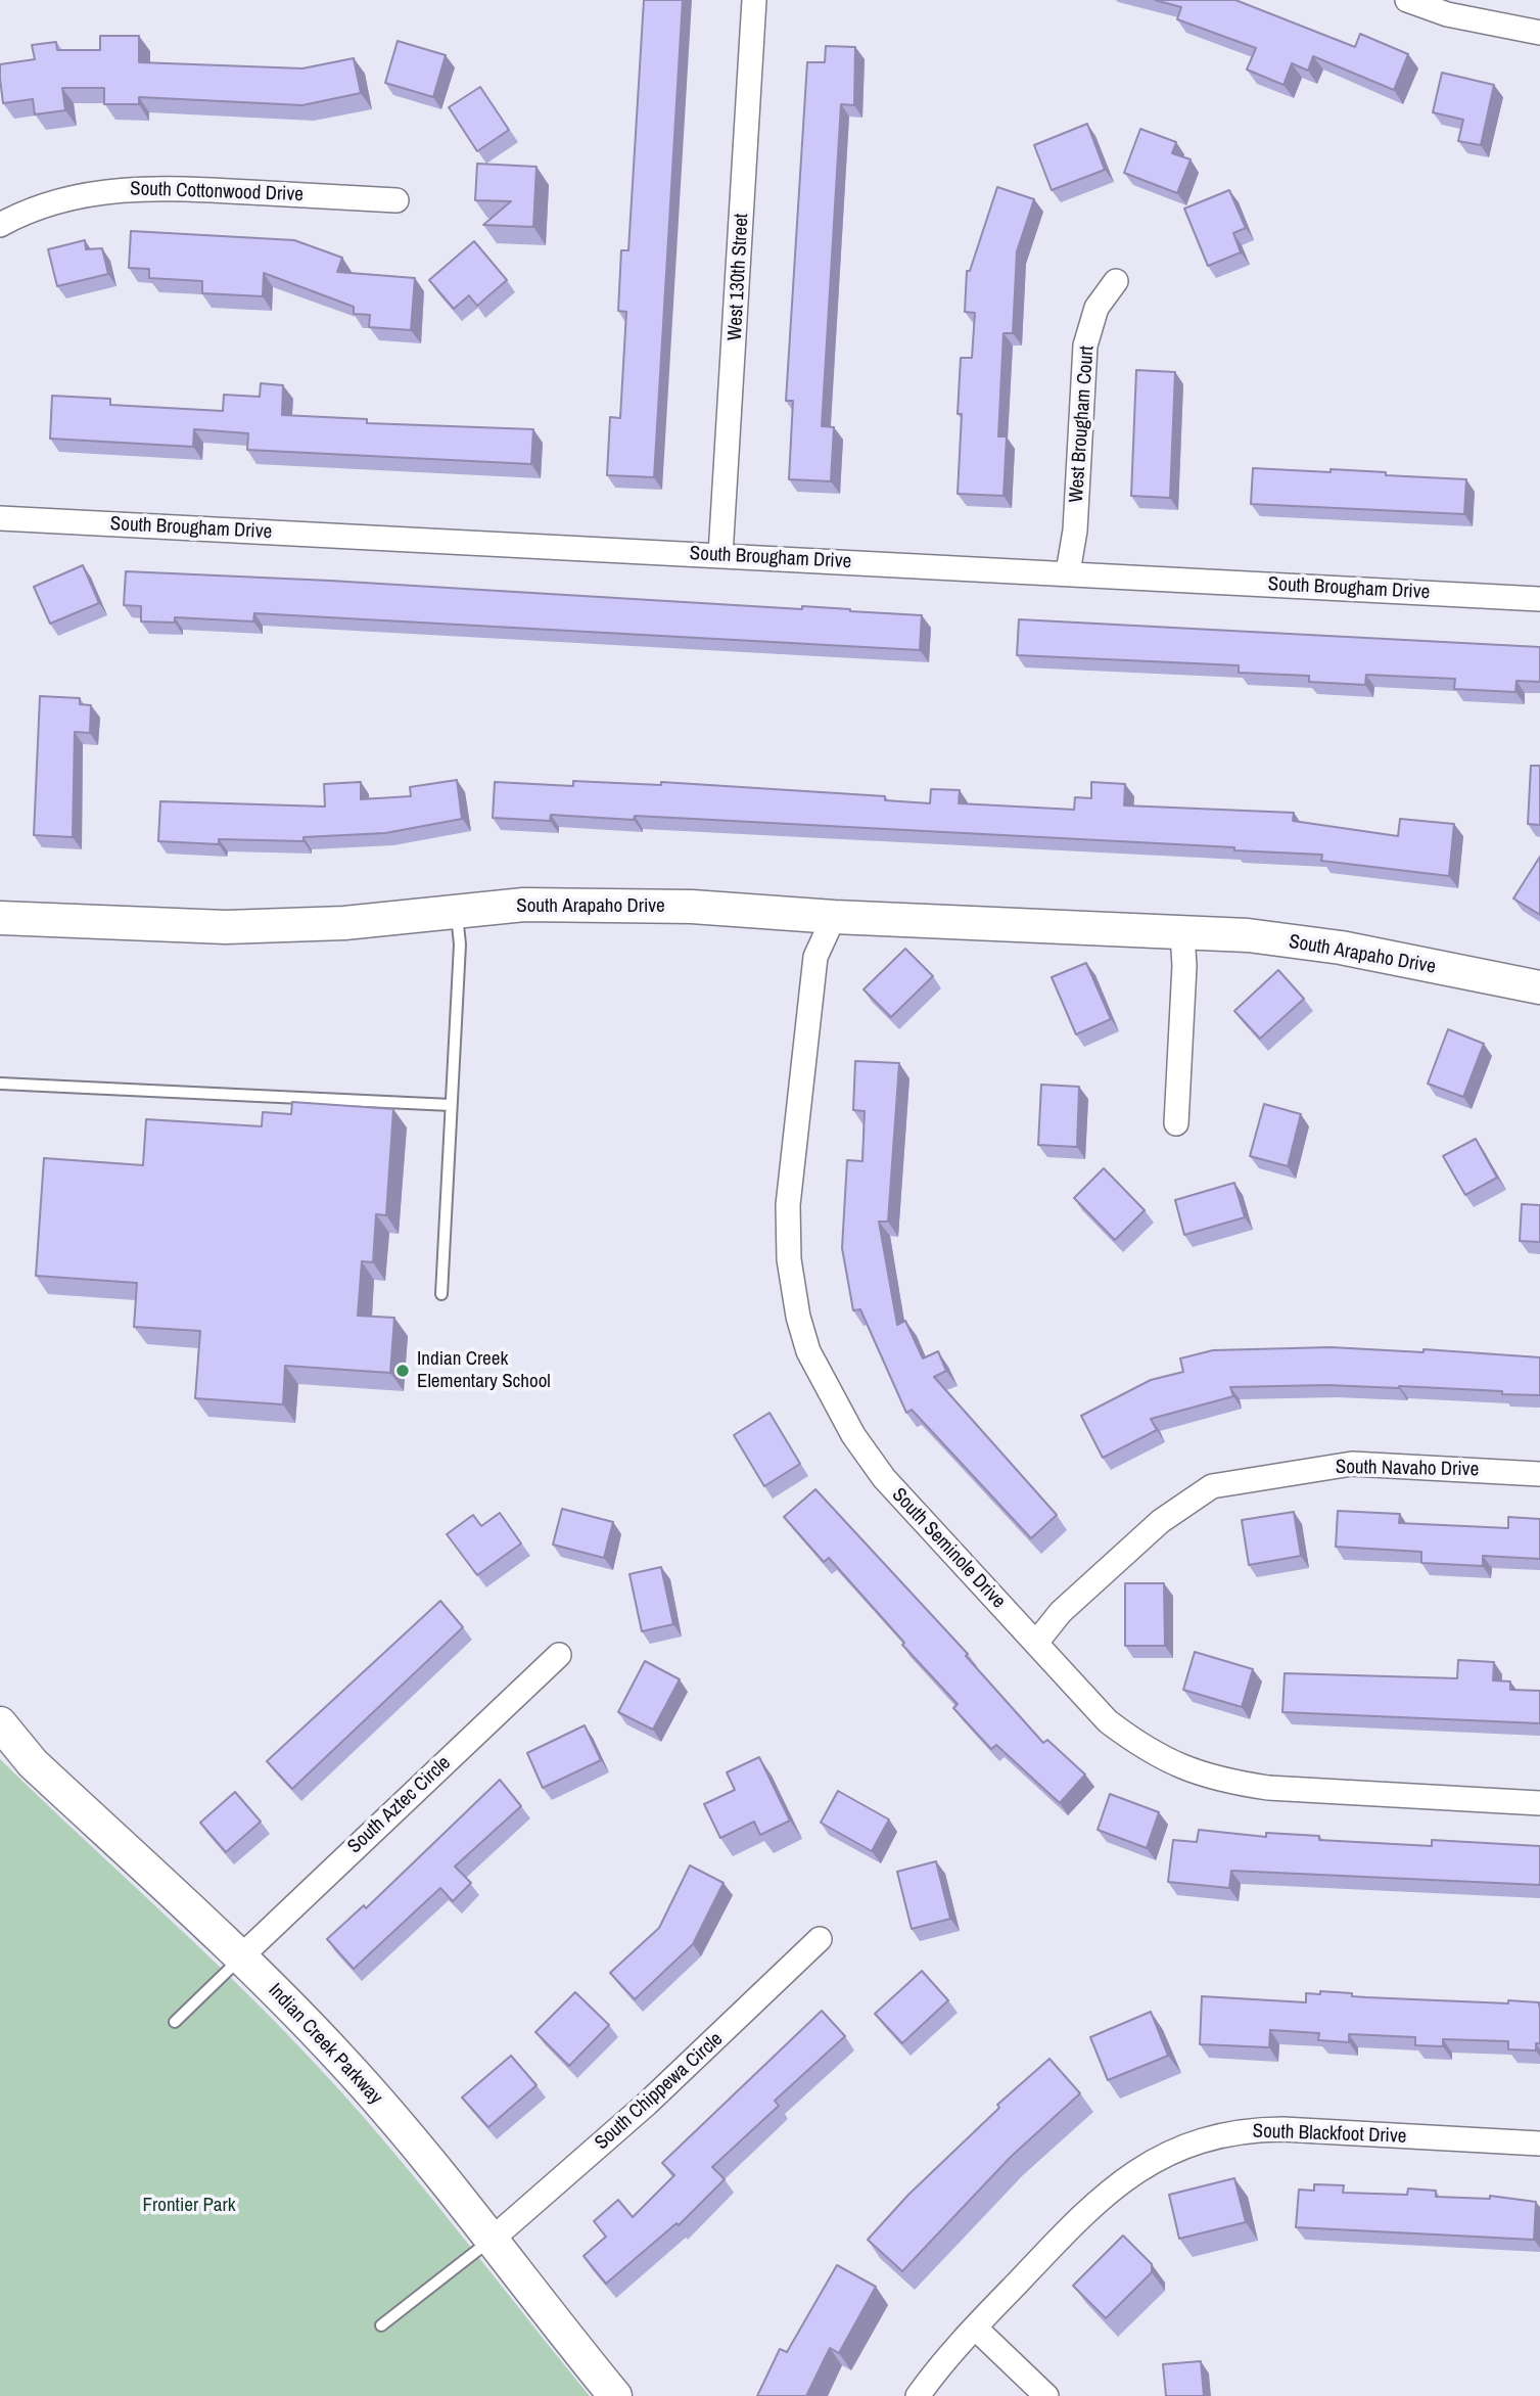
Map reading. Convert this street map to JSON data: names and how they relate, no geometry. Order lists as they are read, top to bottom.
{
  "streets": {
    "street": [
      "South Cottonwood Drive",
      "West 130th Street",
      "West Brougham Court",
      "South Brougham Drive",
      "South Arapaho Drive",
      "South Navaho Drive",
      "South Seminole Drive",
      "South Aztec Circle",
      "Indian Creek Parkway",
      "South Chippewa Circle",
      "South Blackfoot Drive"
    ]
  },
  "crossings": [
    ["West 130th Street", "South Brougham Drive"],
    ["West Brougham Court", "South Brougham Drive"],
    ["South Arapaho Drive", "South Seminole Drive"],
    ["South Navaho Drive", "South Seminole Drive"],
    ["South Aztec Circle", "Indian Creek Parkway"],
    ["Indian Creek Parkway", "South Chippewa Circle"]
  ],
  "parks": ["Frontier Park"],
  "places": ["Indian Creek Elementary School"]
}
